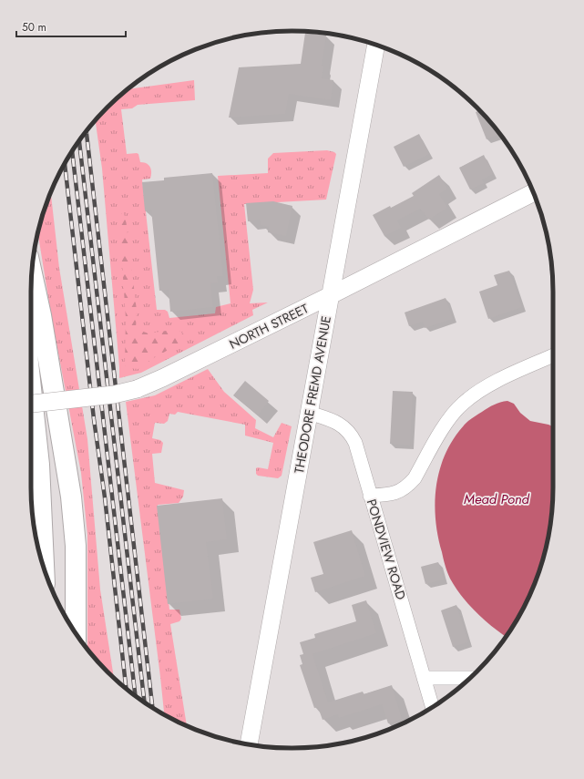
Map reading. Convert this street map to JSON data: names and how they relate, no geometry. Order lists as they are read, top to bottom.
{
  "streets": {
    "street": ["NORTH STREET", "THEODORE FREMD AVENUE", "PONDVIEW ROAD"]
  },
  "crossings": [
    ["NORTH STREET", "THEODORE FREMD AVENUE"],
    ["THEODORE FREMD AVENUE", "PONDVIEW ROAD"]
  ],
  "water": ["Mead Pond"],
  "scale_bar": "50 m"
}
